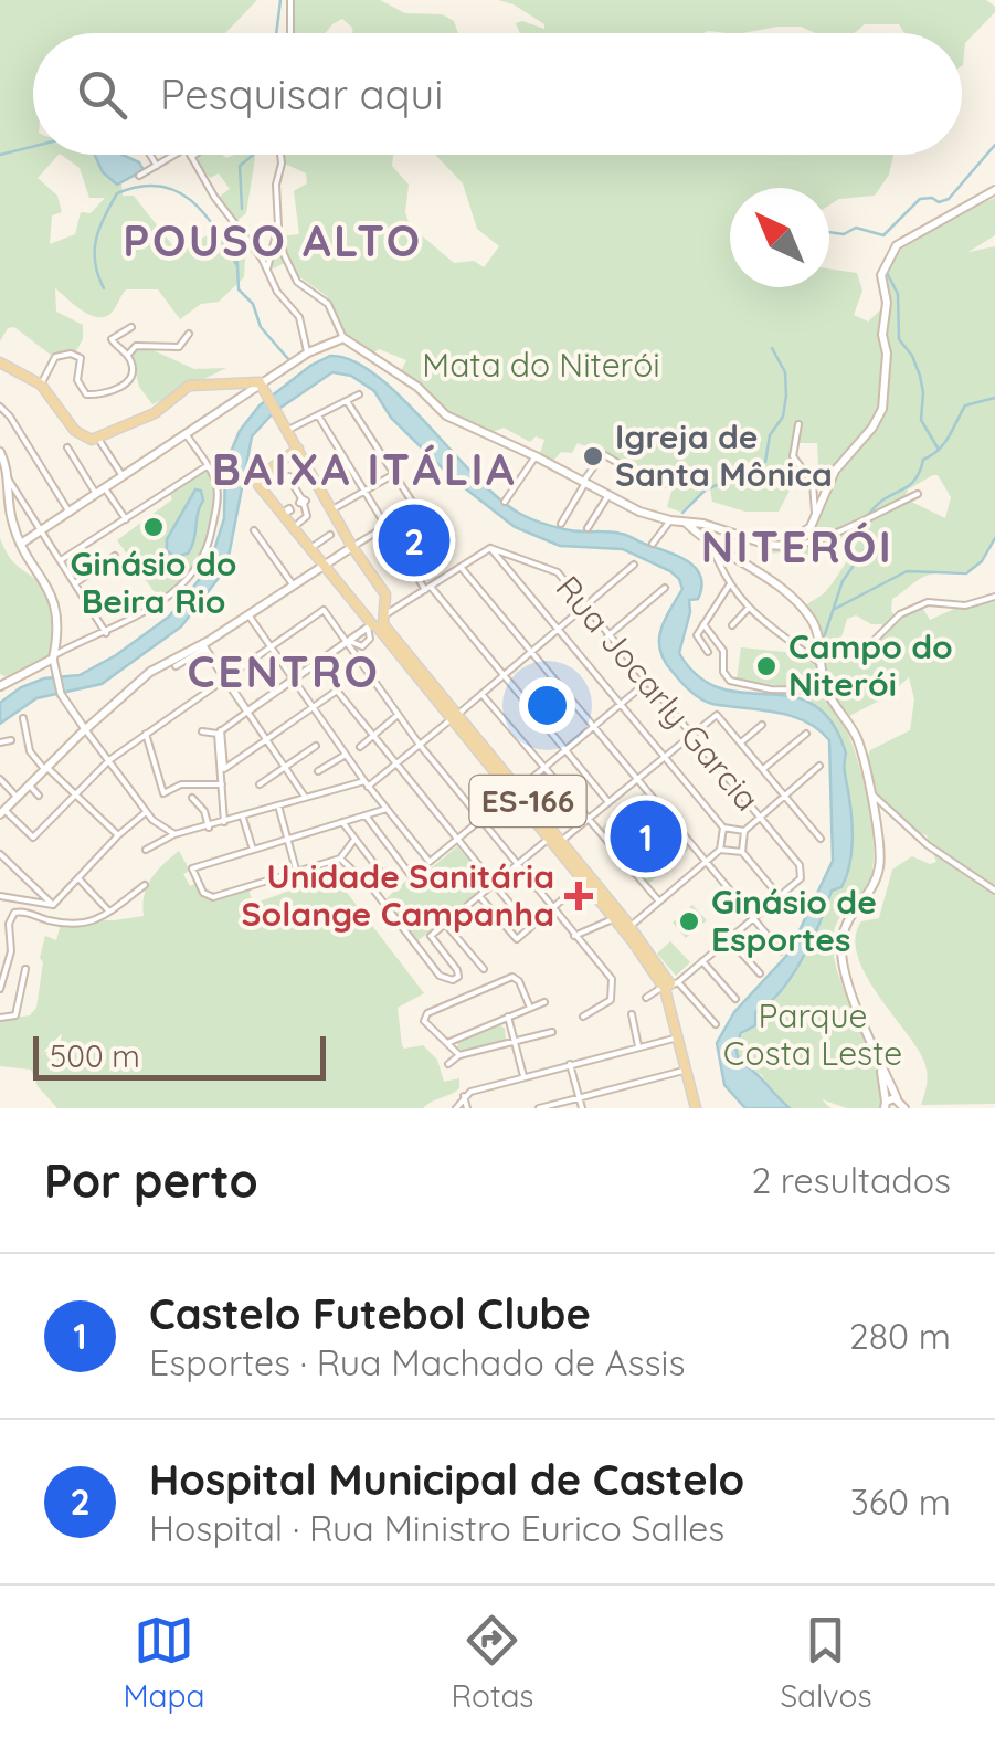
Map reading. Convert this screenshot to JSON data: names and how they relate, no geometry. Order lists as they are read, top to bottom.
{
  "streets": {
    "main road": ["ES-166"],
    "street": ["Rua Jocarly Garcia"]
  },
  "districts": [
    "POUSO ALTO",
    "BAIXA ITÁLIA",
    "NITERÓI",
    "CENTRO"
  ],
  "parks": ["Mata do Niterói", "Parque Costa Leste"],
  "places": {
    "other": [
      "Igreja de Santa Mônica",
      "Ginásio do Beira Rio",
      "Campo do Niterói",
      "Ginásio de Esportes"
    ],
    "health": ["Unidade Sanitária Solange Campanha"]
  },
  "scale_bar": "500 m",
  "north": "top left",
  "page": {
    "search": "Pesquisar aqui",
    "pins": ["2", "1"],
    "scale": "500 m",
    "heading": ["Por perto", "2 resultados"],
    "list": [
      {
        "mark": "1",
        "name": "Castelo Futebol Clube",
        "note": "Esportes · Rua Machado de Assis",
        "value": "280 m"
      },
      {
        "mark": "2",
        "name": "Hospital Municipal de Castelo",
        "note": "Hospital · Rua Ministro Eurico Salles",
        "value": "360 m"
      }
    ],
    "nav": ["Mapa", "Rotas", "Salvos"]
  }
}
